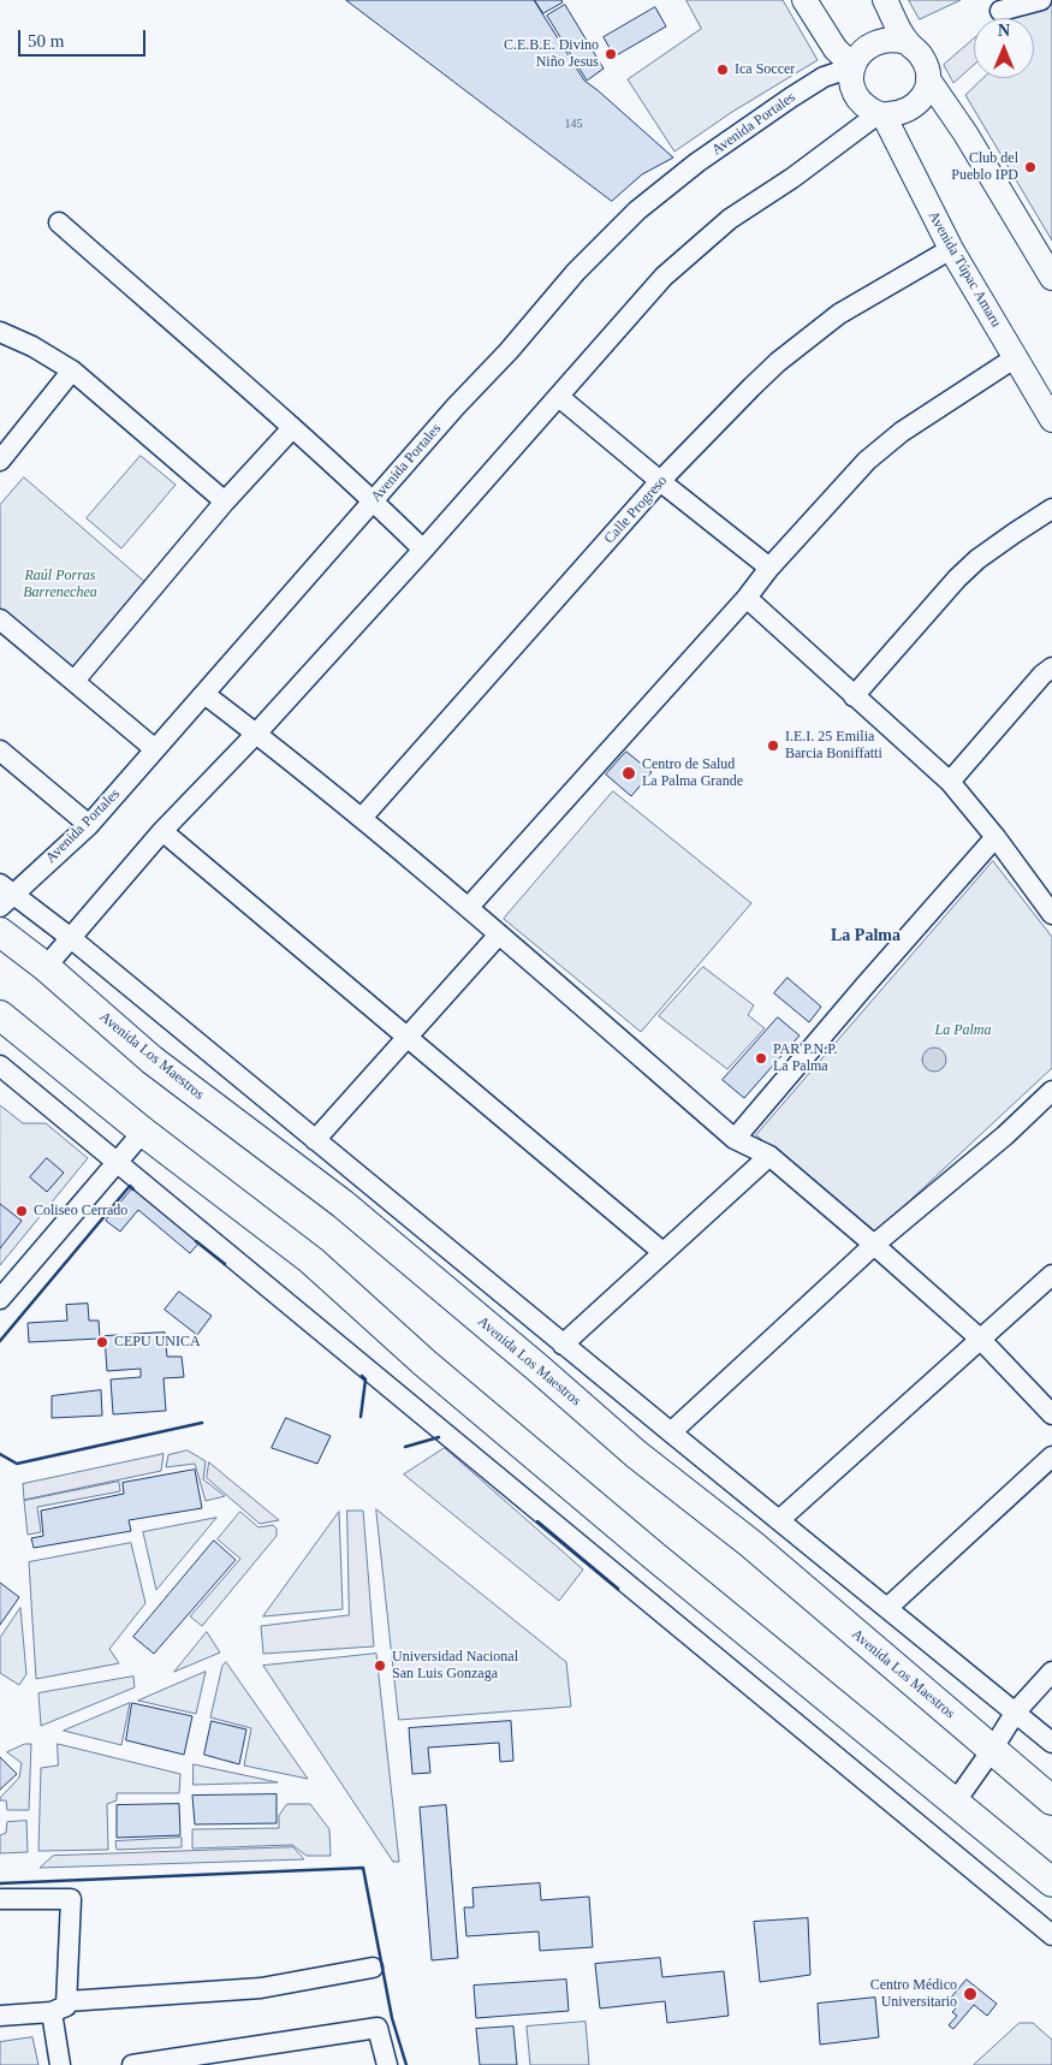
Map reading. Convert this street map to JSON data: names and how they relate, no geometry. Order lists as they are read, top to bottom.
{
  "streets": {
    "highway": ["Avenida Los Maestros"],
    "main road": ["Avenida Túpac Amaru"],
    "street": ["Avenida Portales", "Calle Progreso"]
  },
  "crossings": [
    ["Avenida Portales", "Avenida Túpac Amaru"],
    ["Avenida Túpac Amaru", "Calle Progreso"]
  ],
  "districts": ["La Palma"],
  "parks": ["Raúl Porras Barrenechea", "La Palma"],
  "places": [
    "C.E.B.E. Divino Niño Jesus",
    "Ica Soccer",
    "Club del Pueblo IPD",
    "I.E.I. 25 Emilia Barcia Boniffatti",
    "Centro de Salud La Palma Grande",
    "PAR P.N.P. La Palma",
    "Coliseo Cerrado",
    "CEPU UNICA",
    "Universidad Nacional San Luis Gonzaga",
    "Centro Médico Universitario"
  ],
  "house_numbers": ["145"],
  "scale_bar": "50 m",
  "north": "top"
}
